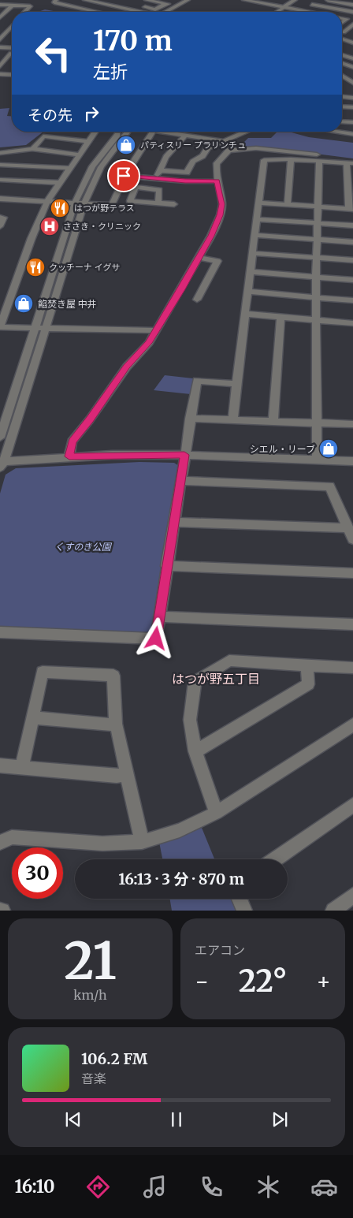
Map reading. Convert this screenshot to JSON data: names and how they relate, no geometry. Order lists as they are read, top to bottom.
{
  "districts": ["はつが野五丁目"],
  "parks": ["くすのき公園"],
  "places": {
    "shop": ["パティスリー プラリンチュ", "餡焚き屋 中井", "シエル・リーブ"],
    "restaurant": ["はつが野テラス", "クッチーナ イグサ"],
    "hospital": ["ささき・クリニック"]
  },
  "page": {
    "turn": ["170 m", "左折"],
    "then": "その先",
    "limit": "30",
    "trip": "16:13 · 3 分 · 870 m",
    "tile": [
      ["21", "km/h"],
      "エアコン"
    ],
    "heat": ["−", "22°", "+"],
    "song": ["106.2 FM", "音楽"],
    "tabs": "16:10"
  }
}
